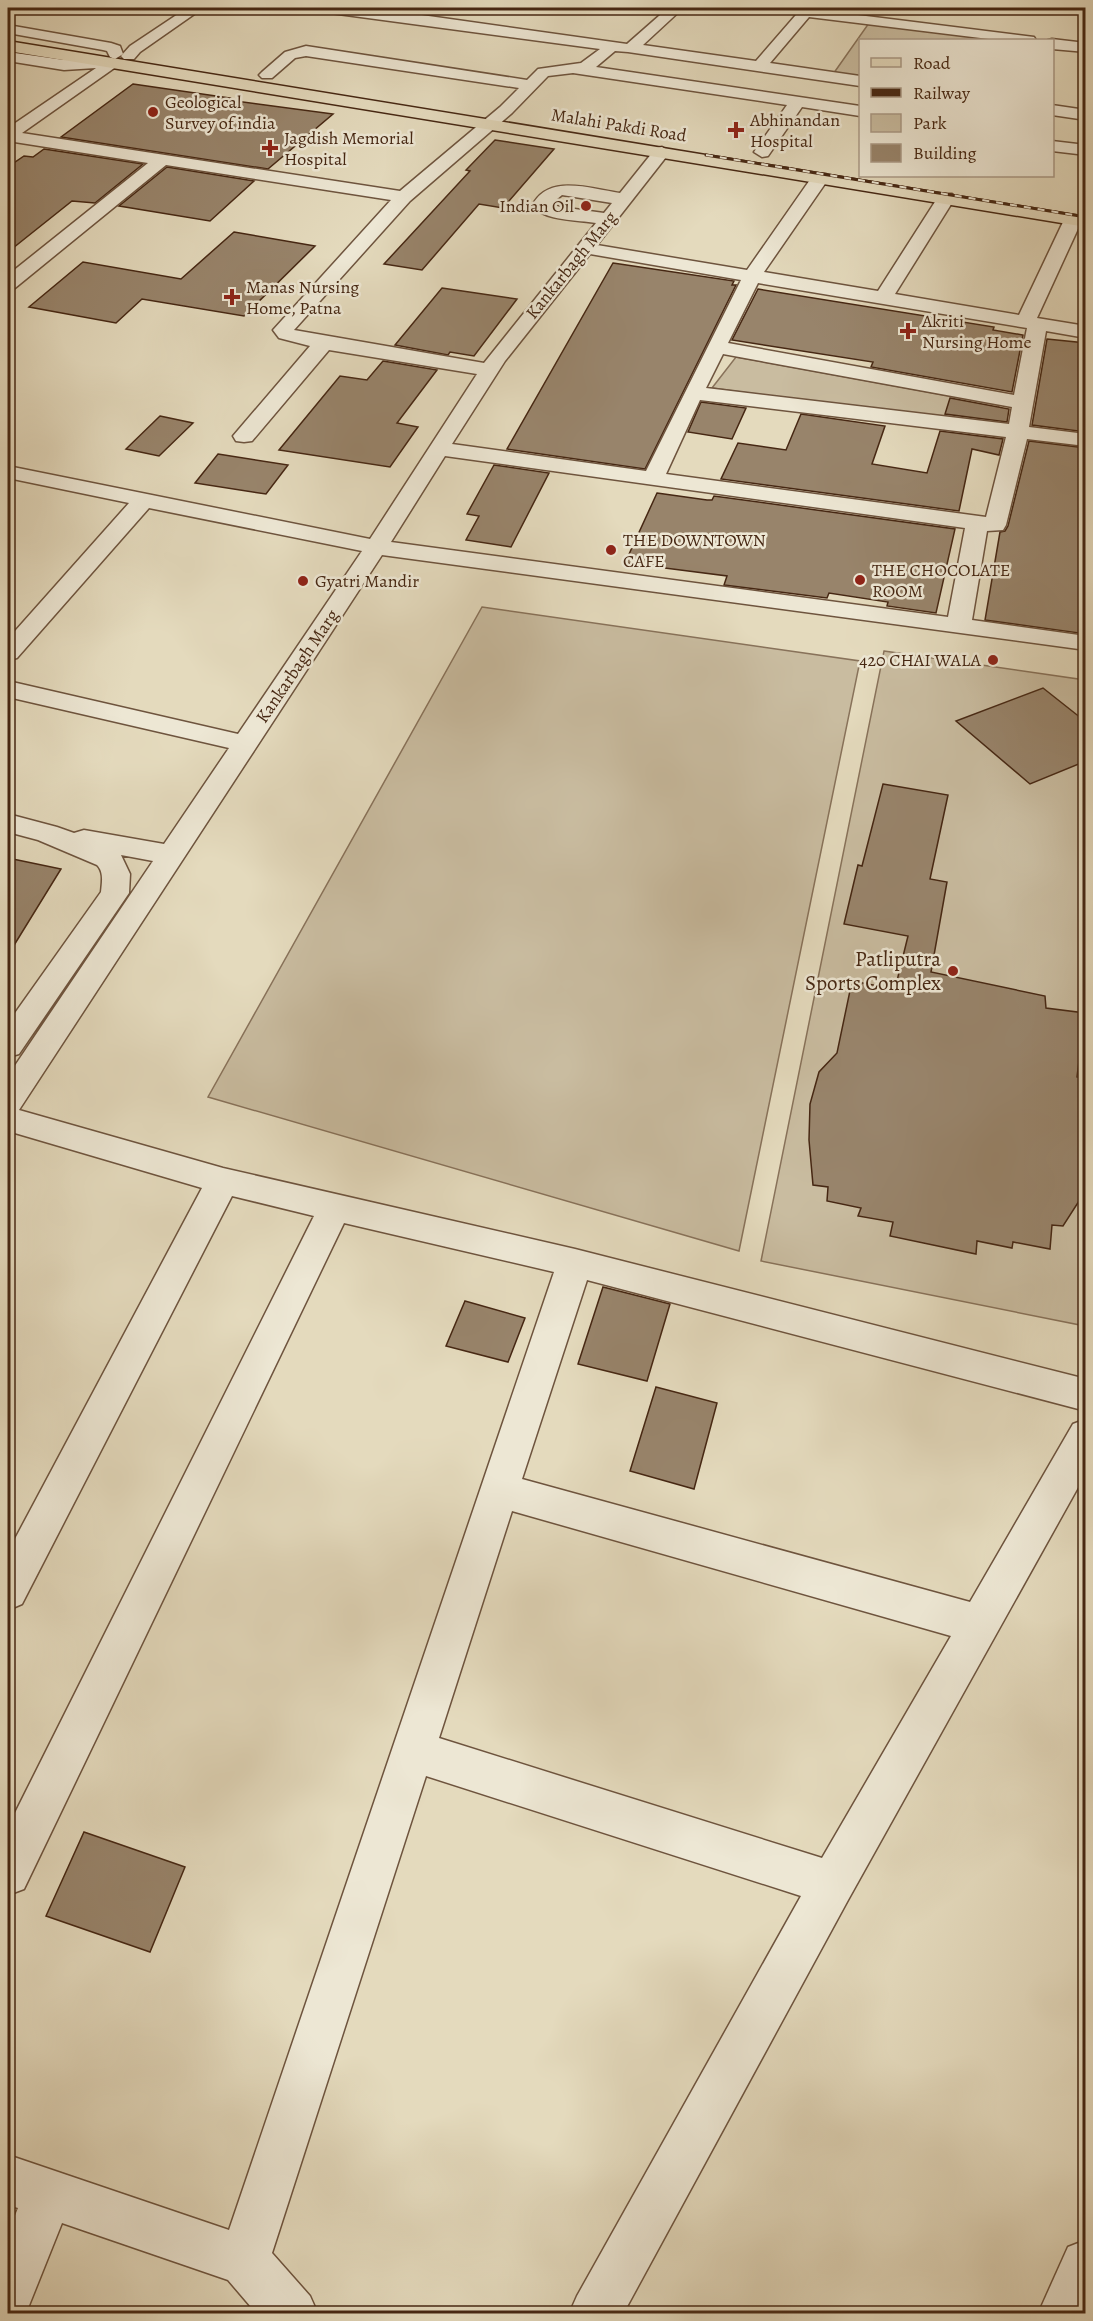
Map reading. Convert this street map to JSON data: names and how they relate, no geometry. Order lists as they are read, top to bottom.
{
  "streets": {
    "main road": ["Malahi Pakdi Road"],
    "street": ["Kankarbagh Marg"]
  },
  "crossings": [
    ["Malahi Pakdi Road", "Kankarbagh Marg"]
  ],
  "places": {
    "other": [
      "Geological Survey of india",
      "Indian Oil",
      "THE DOWNTOWN CAFE",
      "THE CHOCOLATE ROOM",
      "Gyatri Mandir",
      "420 CHAI WALA",
      "Patliputra Sports Complex"
    ],
    "health": [
      "Abhinandan Hospital",
      "Jagdish Memorial Hospital",
      "Manas Nursing Home, Patna",
      "Akriti Nursing Home"
    ]
  },
  "legend": [
    "Road",
    "Railway",
    "Park",
    "Building"
  ]
}
